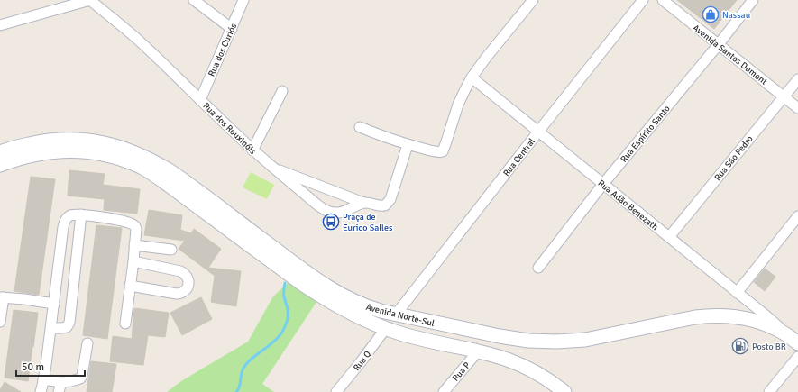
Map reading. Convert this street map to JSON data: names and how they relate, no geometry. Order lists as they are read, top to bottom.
{
  "streets": {
    "main road": ["Avenida Norte-Sul"],
    "street": [
      "Rua dos Curiós",
      "Avenida Santos Dumont",
      "Rua dos Rouxinóis",
      "Rua Espírito Santo",
      "Rua Central",
      "Rua São Pedro",
      "Rua Adão Benezath",
      "Rua Q",
      "Rua P"
    ]
  },
  "crossings": [
    ["Rua dos Curiós", "Rua dos Rouxinóis"],
    ["Avenida Santos Dumont", "Rua Espírito Santo"],
    ["Avenida Santos Dumont", "Rua São Pedro"],
    ["Rua Espírito Santo", "Rua Adão Benezath"],
    ["Rua Central", "Rua Adão Benezath"],
    ["Rua Central", "Avenida Norte-Sul"],
    ["Rua São Pedro", "Rua Adão Benezath"],
    ["Rua Adão Benezath", "Avenida Norte-Sul"],
    ["Avenida Norte-Sul", "Rua Q"],
    ["Avenida Norte-Sul", "Rua P"]
  ],
  "places": {
    "shop": ["Nassau"],
    "bus stop": ["Praça de Eurico Salles"],
    "fuel station": ["Posto BR"]
  },
  "scale_bar": "50 m"
}
